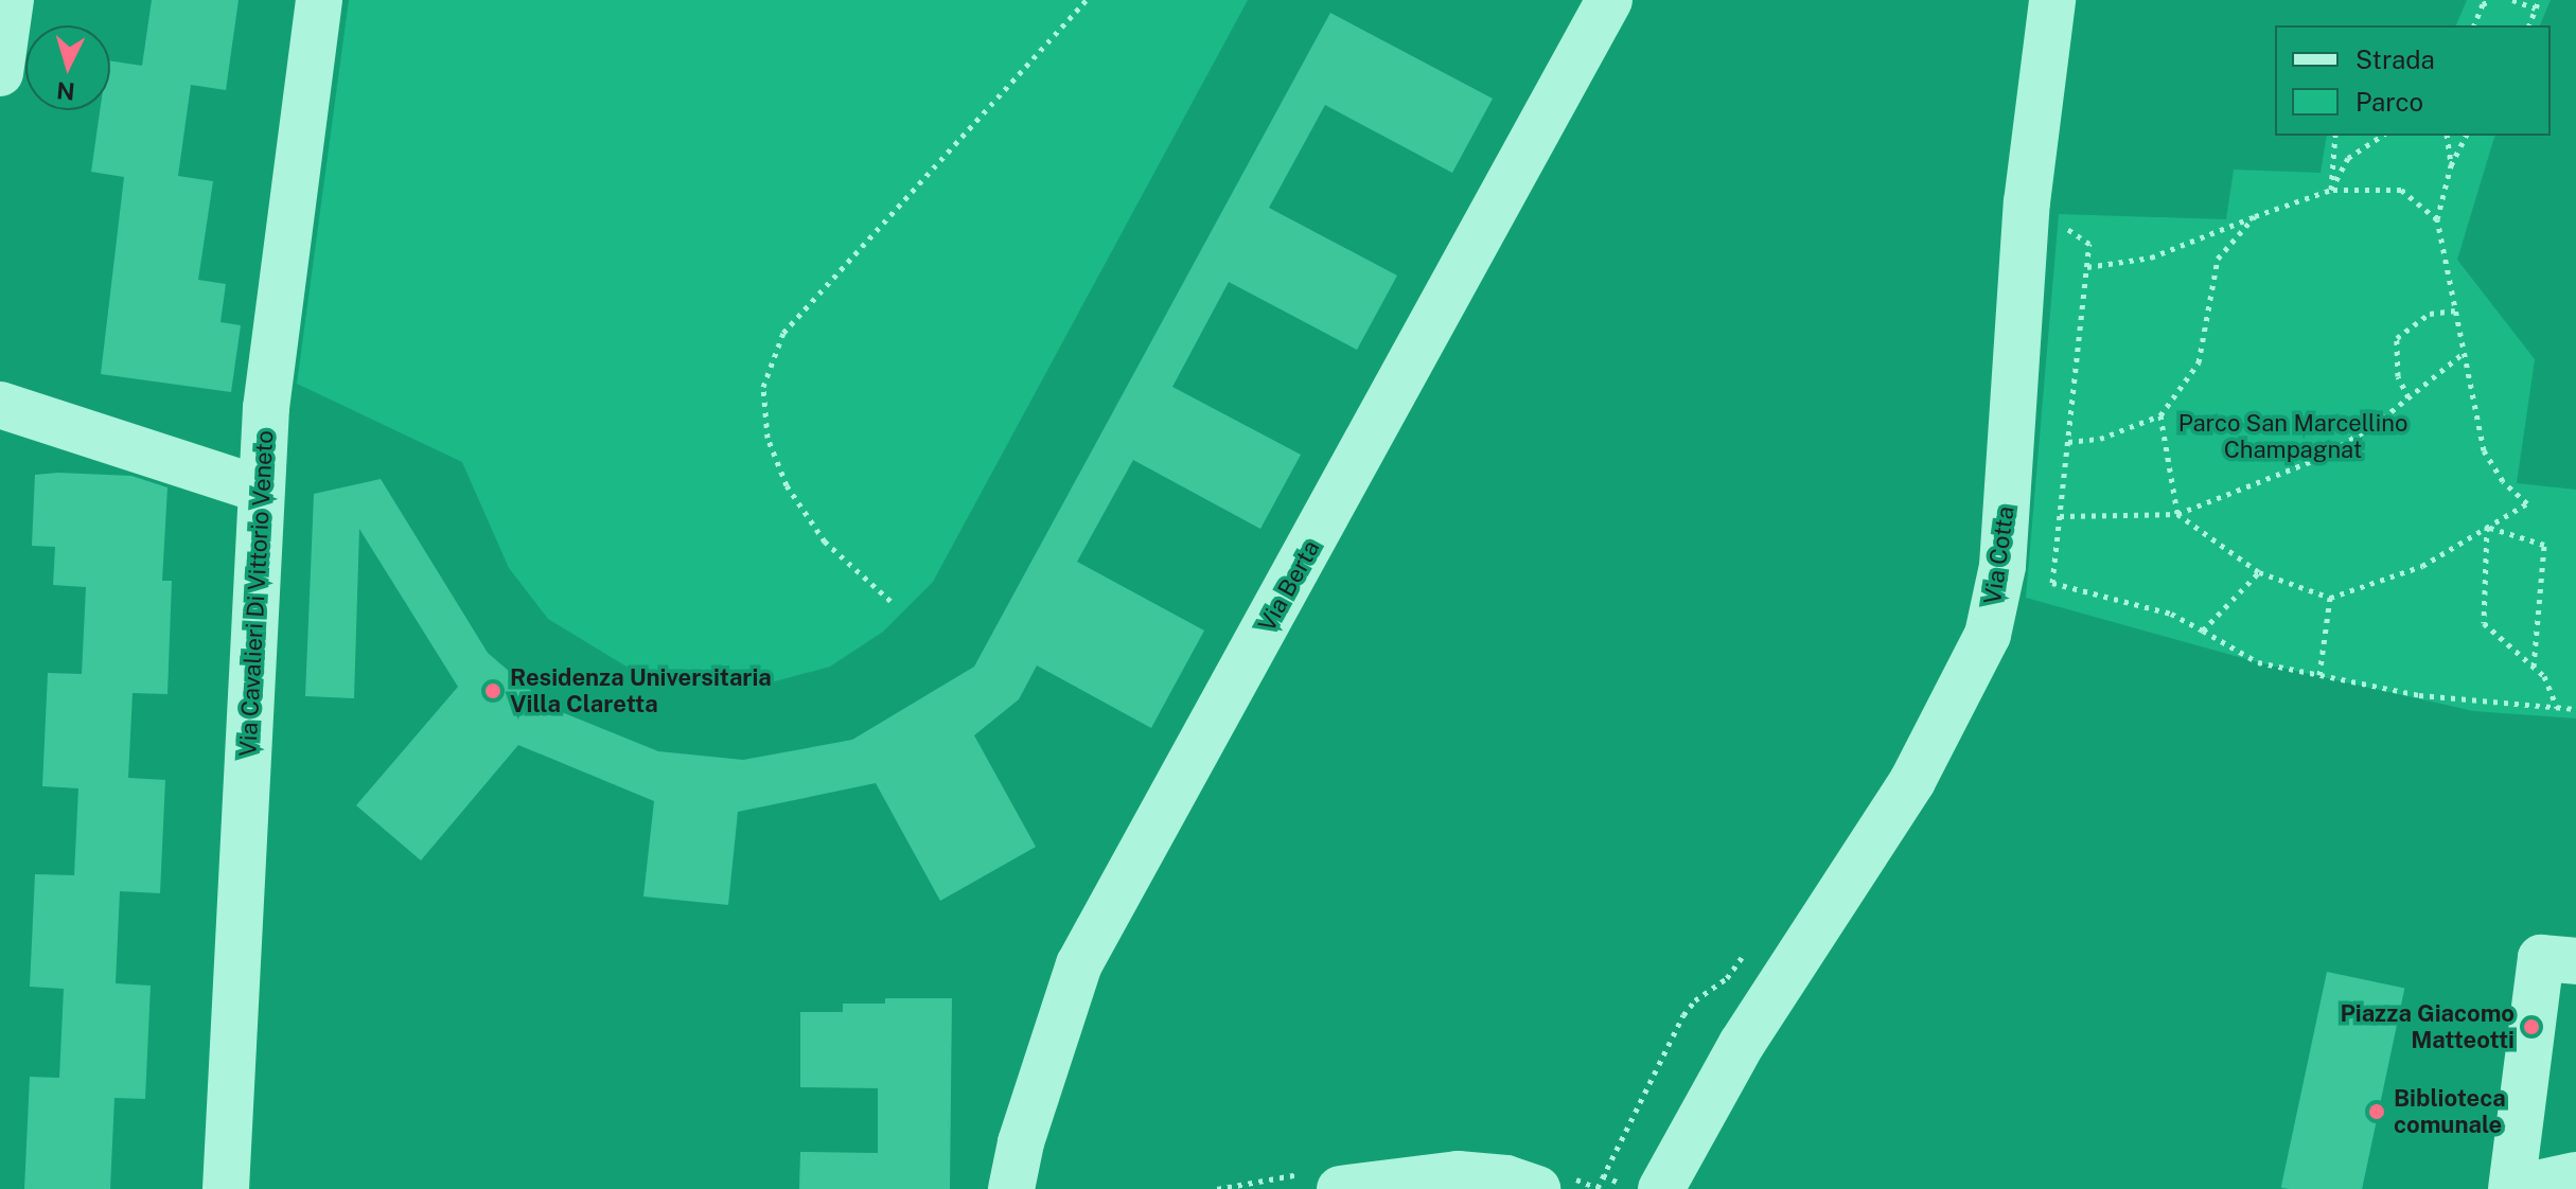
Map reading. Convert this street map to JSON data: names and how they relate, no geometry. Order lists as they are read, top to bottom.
{
  "streets": {
    "street": ["Via Cotta", "Via Berta", "Via Cavalieri Di Vittorio Veneto"]
  },
  "parks": ["Parco San Marcellino Champagnat"],
  "places": ["Residenza Universitaria Villa Claretta", "Piazza Giacomo Matteotti", "Biblioteca comunale"],
  "legend": ["Strada", "Parco"],
  "north": "bottom"
}
